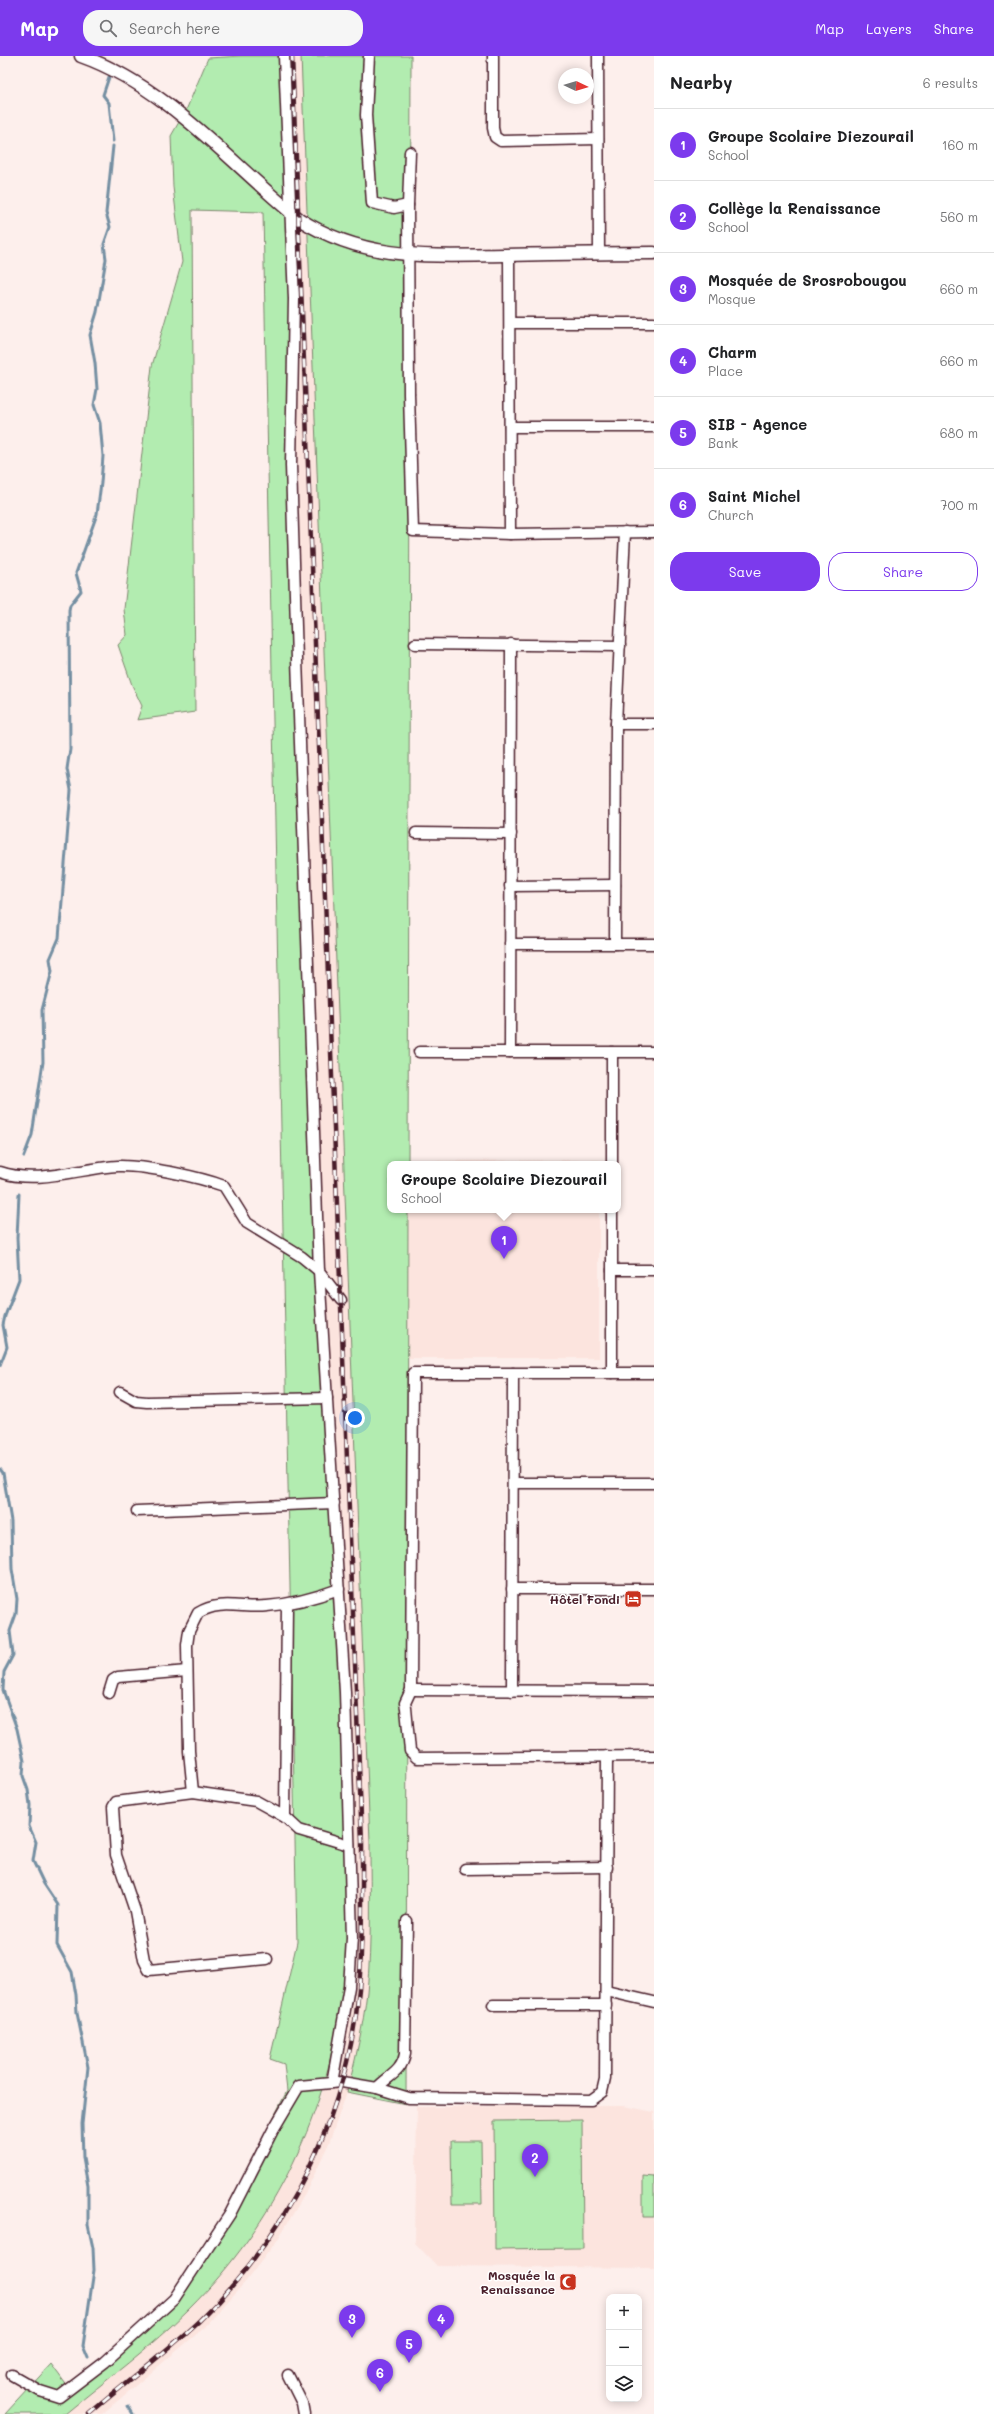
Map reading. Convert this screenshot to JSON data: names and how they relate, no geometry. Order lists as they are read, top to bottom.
{
  "places": {
    "hotel": ["Hôtel Fondi"],
    "mosque": ["Mosquée la Renaissance"]
  },
  "north": "right",
  "page": {
    "header": "Map",
    "search": "Search here",
    "nav": ["Map", "Layers", "Share"],
    "heading": ["Nearby", "6 results"],
    "list": [
      {
        "mark": "1",
        "name": "Groupe Scolaire Diezourail",
        "note": "School",
        "value": "160 m"
      },
      {
        "mark": "2",
        "name": "Collège la Renaissance",
        "note": "School",
        "value": "560 m"
      },
      {
        "mark": "3",
        "name": "Mosquée de Srosrobougou",
        "note": "Mosque",
        "value": "660 m"
      },
      {
        "mark": "4",
        "name": "Charm",
        "note": "Place",
        "value": "660 m"
      },
      {
        "mark": "5",
        "name": "SIB - Agence",
        "note": "Bank",
        "value": "680 m"
      },
      {
        "mark": "6",
        "name": "Saint Michel",
        "note": "Church",
        "value": "700 m"
      }
    ],
    "buttons": ["Save", "Share"],
    "popup": ["Groupe Scolaire Diezourail", "School"],
    "pins": [
      "1",
      "2",
      "3",
      "4",
      "5",
      "6"
    ],
    "map_buttons": ["+", "−"]
  }
}
